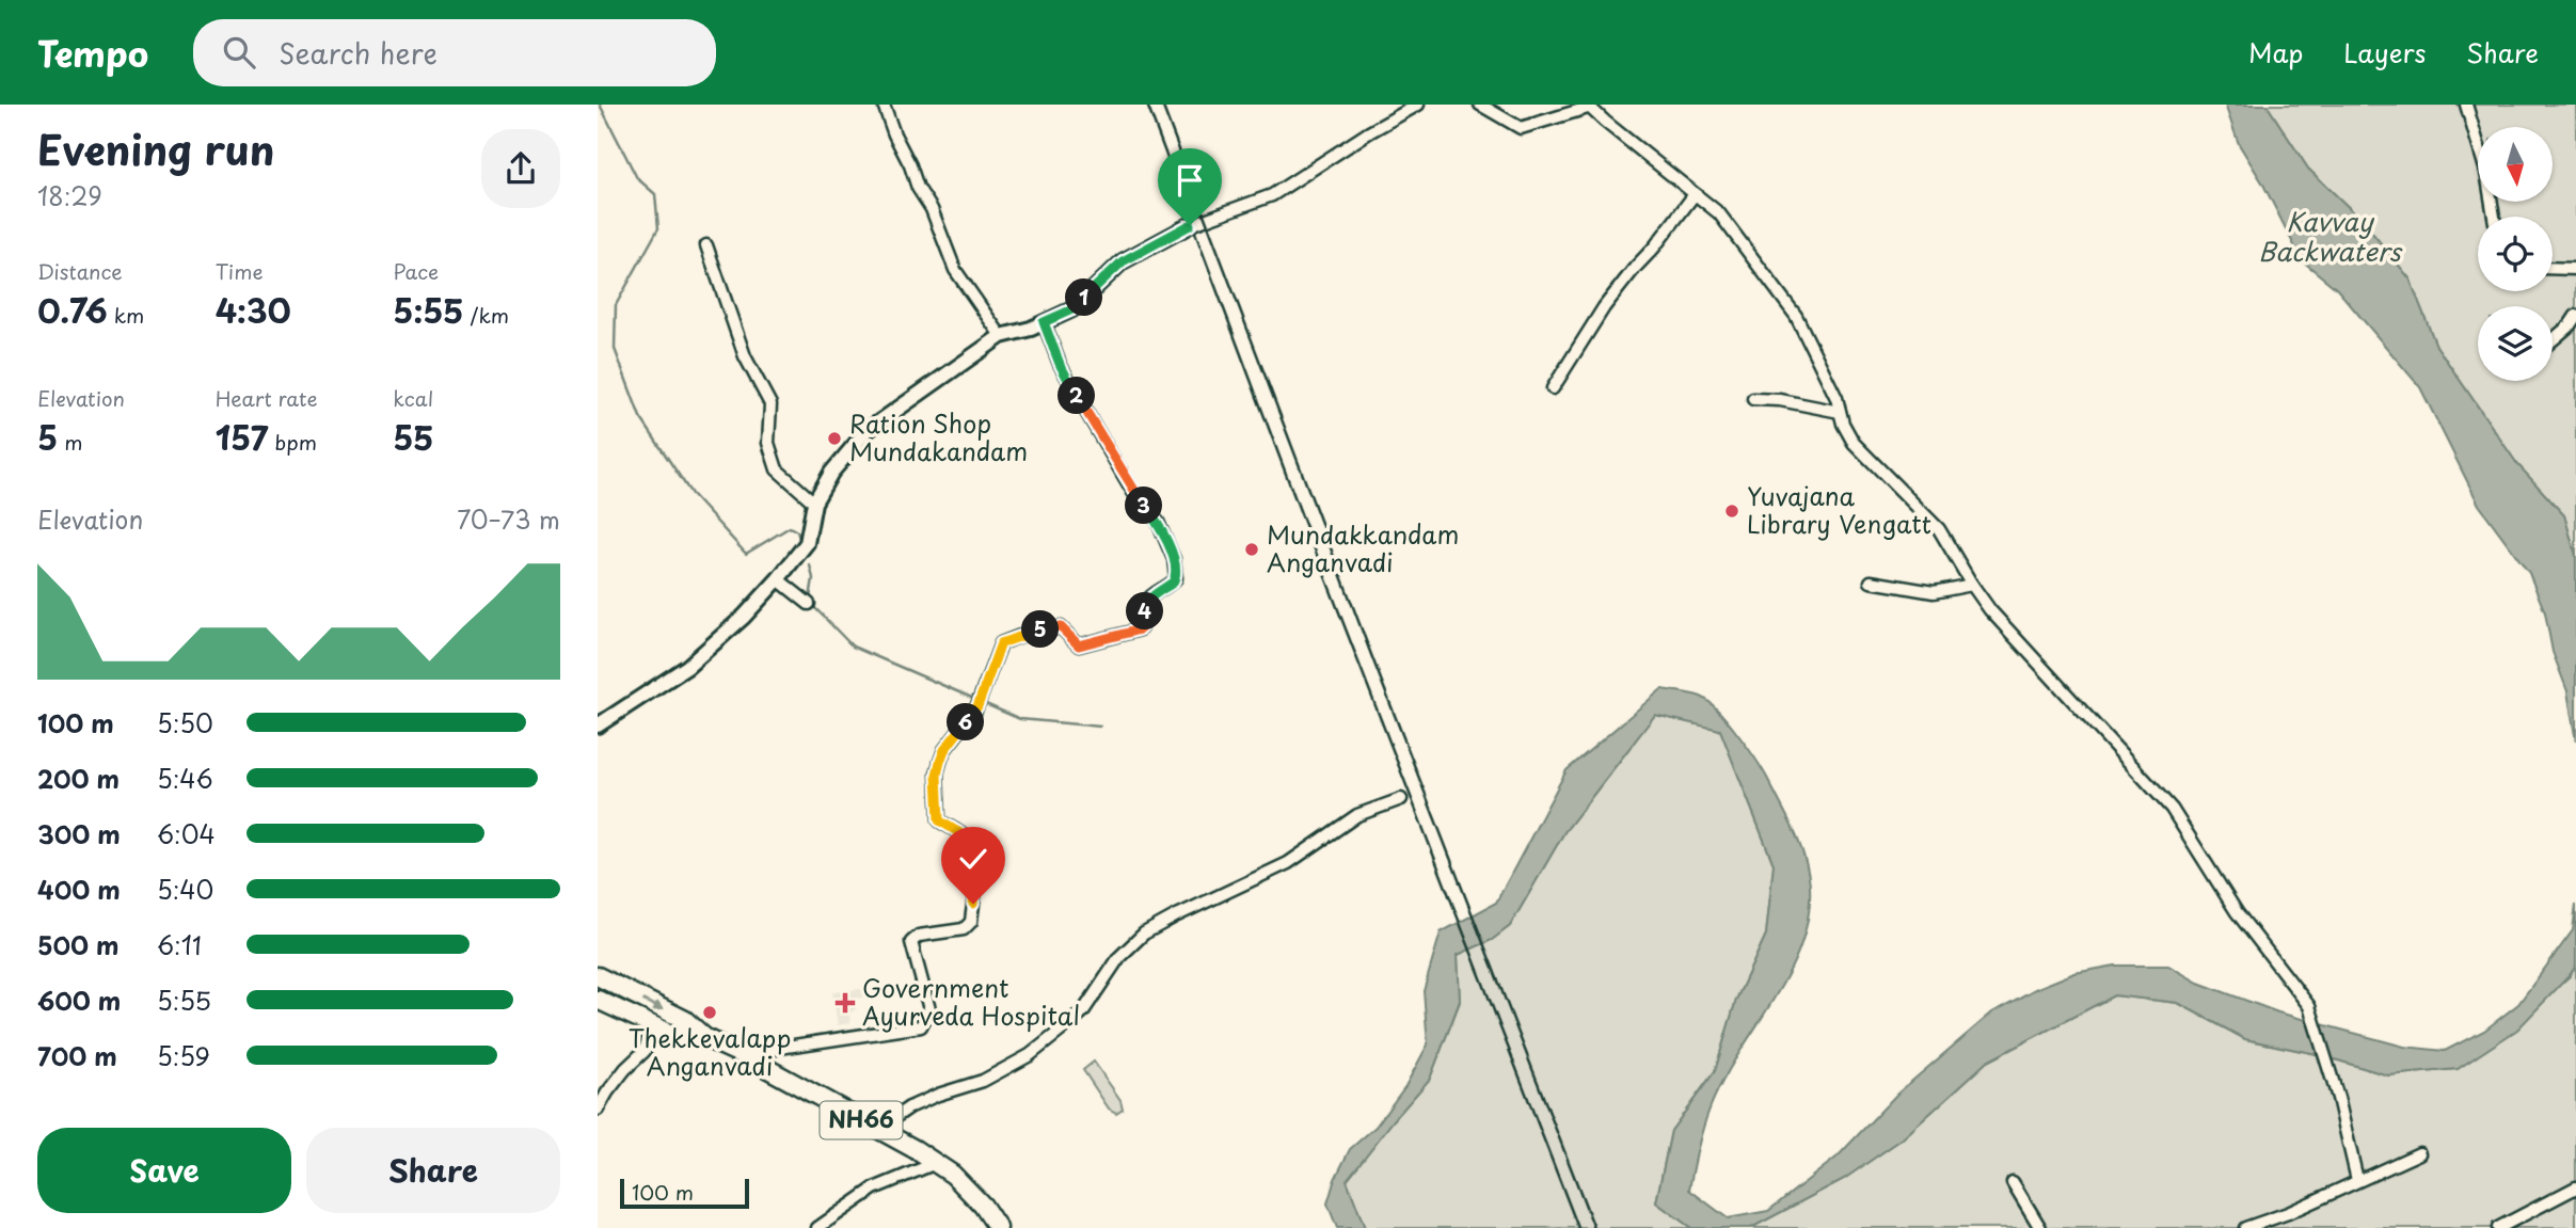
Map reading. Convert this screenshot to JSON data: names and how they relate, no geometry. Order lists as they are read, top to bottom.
{
  "streets": {
    "highway": ["NH66"]
  },
  "water": ["Kavvay Backwaters"],
  "places": {
    "other": [
      "Ration Shop Mundakandam",
      "Yuvajana Library Vengatt",
      "Mundakkandam Anganvadi",
      "Thekkevalapp Anganvadi"
    ],
    "health": ["Government Ayurveda Hospital"]
  },
  "scale_bar": "100 m",
  "north": "bottom",
  "page": {
    "header": "Tempo",
    "search": "Search here",
    "nav": ["Map", "Layers", "Share"],
    "heading": ["Evening run", "18:29"],
    "stats": [
      ["Distance", "0.76 km"],
      ["Time", "4:30"],
      ["Pace", "5:55 /km"],
      ["Elevation", "5 m"],
      ["Heart rate", "157 bpm"],
      ["kcal", "55"]
    ],
    "pins": [
      "1",
      "2",
      "3",
      "4",
      "5",
      "6"
    ],
    "chart": ["Elevation", "70–73 m"],
    "list": [
      {
        "name": "100 m",
        "note": "5:50"
      },
      {
        "name": "200 m",
        "note": "5:46"
      },
      {
        "name": "300 m",
        "note": "6:04"
      },
      {
        "name": "400 m",
        "note": "5:40"
      },
      {
        "name": "500 m",
        "note": "6:11"
      },
      {
        "name": "600 m",
        "note": "5:55"
      },
      {
        "name": "700 m",
        "note": "5:59"
      }
    ],
    "buttons": ["Save", "Share"],
    "scale": "100 m"
  }
}
